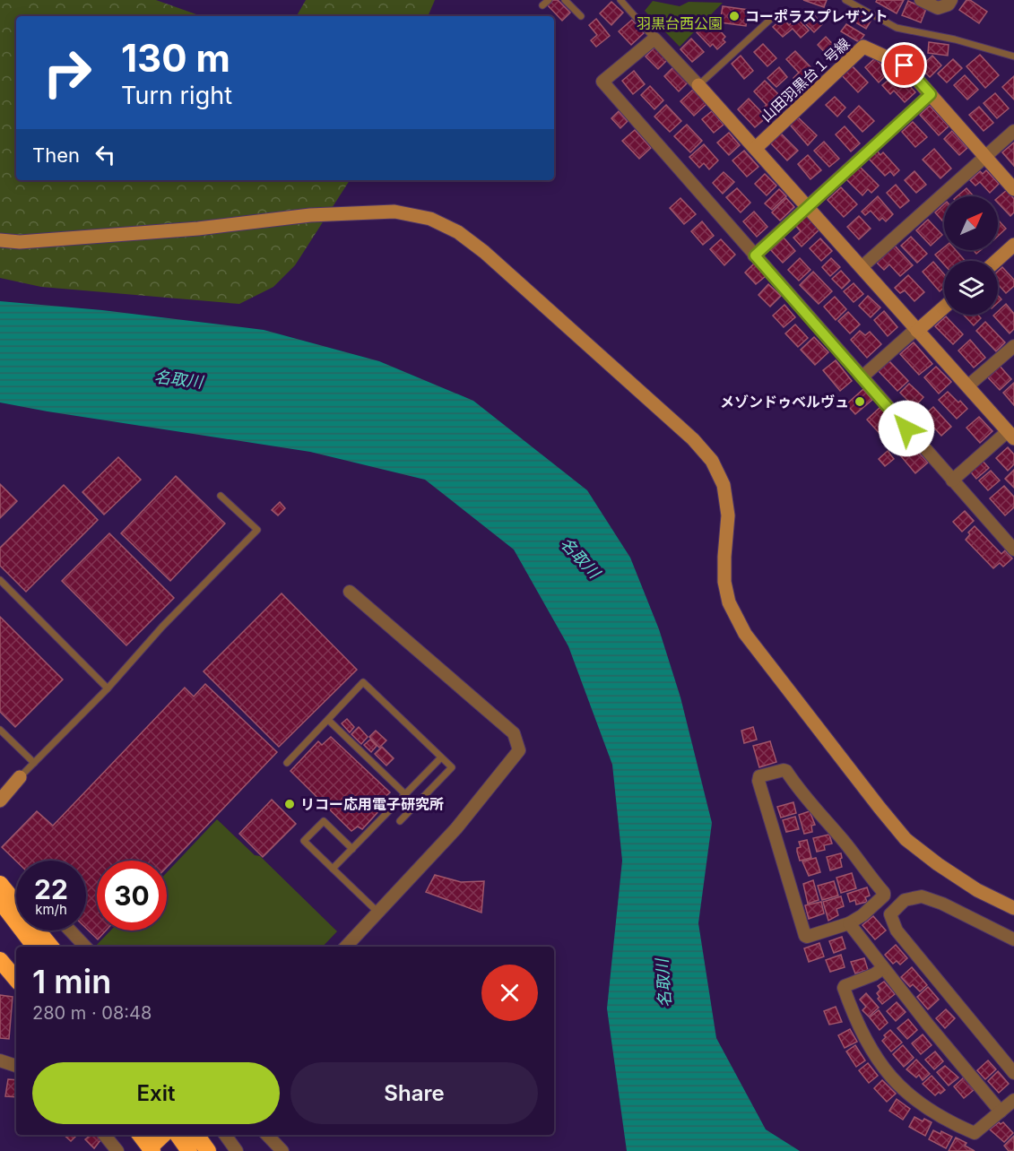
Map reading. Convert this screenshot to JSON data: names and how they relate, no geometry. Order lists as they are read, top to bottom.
{
  "streets": {
    "street": ["山田羽黒台１号線"]
  },
  "water": ["名取川"],
  "parks": ["羽黒台西公園"],
  "places": ["コーポラスプレザント", "メゾンドゥベルヴュ", "リコー応用電子研究所"],
  "north": "top right",
  "page": {
    "turn": ["130 m", "Turn right"],
    "then": "Then",
    "speed": "22 km/h",
    "limit": "30",
    "heading": ["1 min", "280 m · 08:48"],
    "buttons": ["Exit", "Share"]
  }
}
